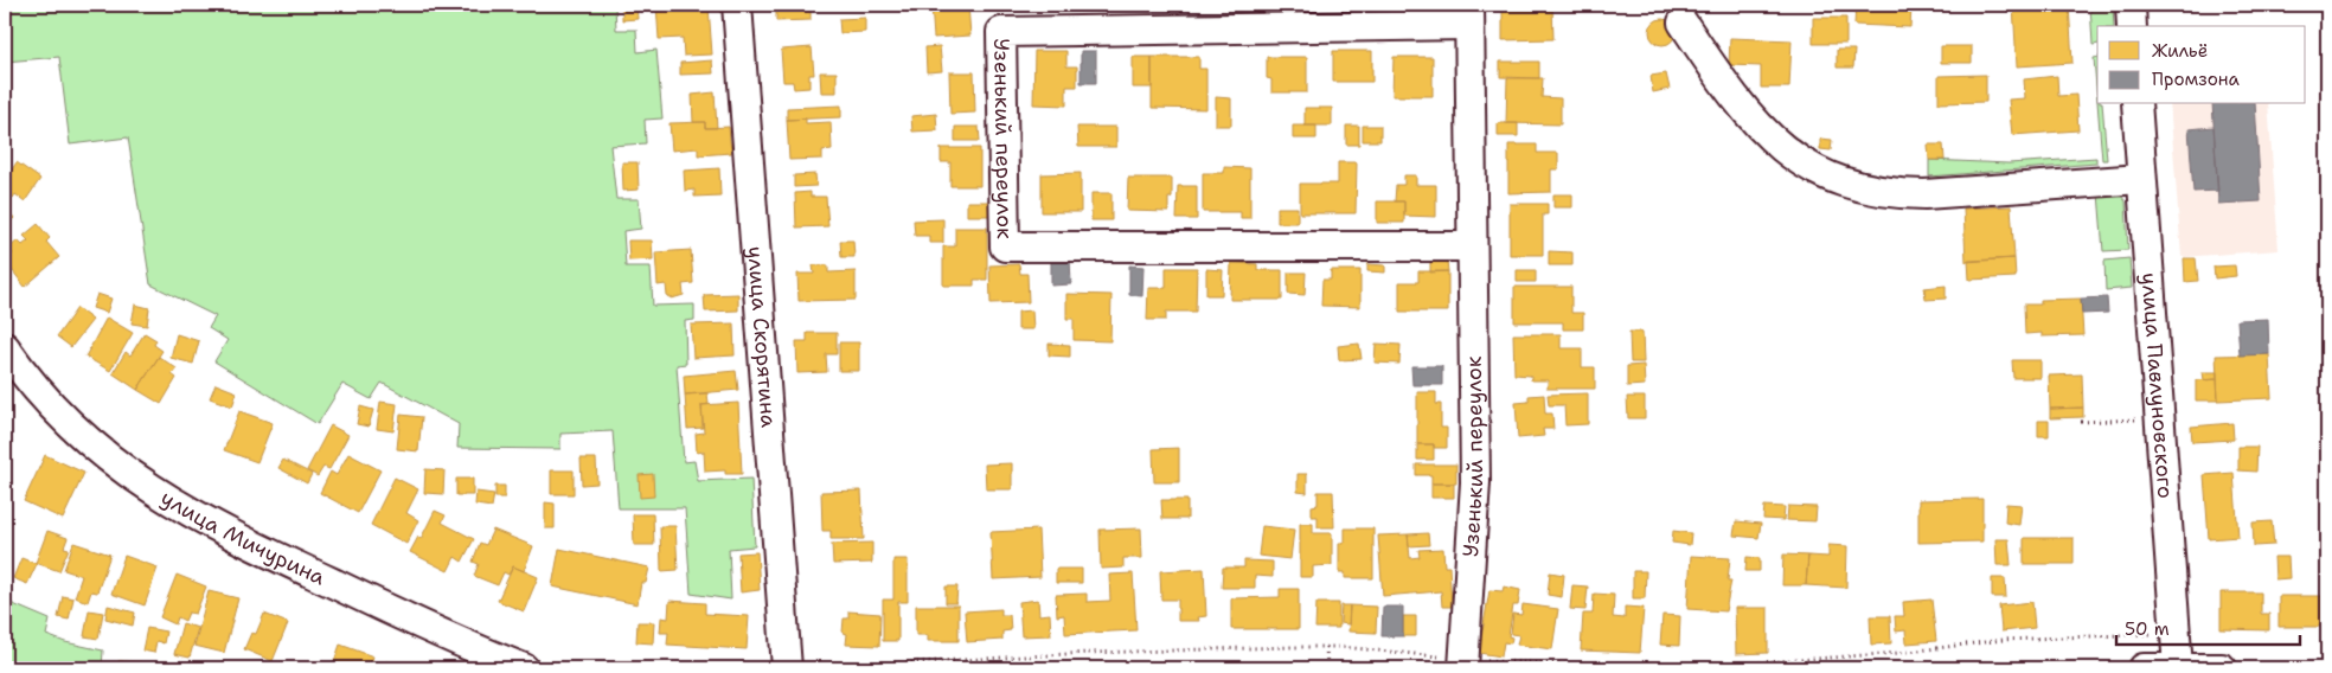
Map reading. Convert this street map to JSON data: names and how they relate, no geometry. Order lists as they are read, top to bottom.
{
  "streets": {
    "street": [
      "Узенький переулок",
      "улица Скорятина",
      "улица Павлуновского",
      "улица Мичурина"
    ]
  },
  "legend": ["Жильё", "Промзона"],
  "scale_bar": "50 m"
}
